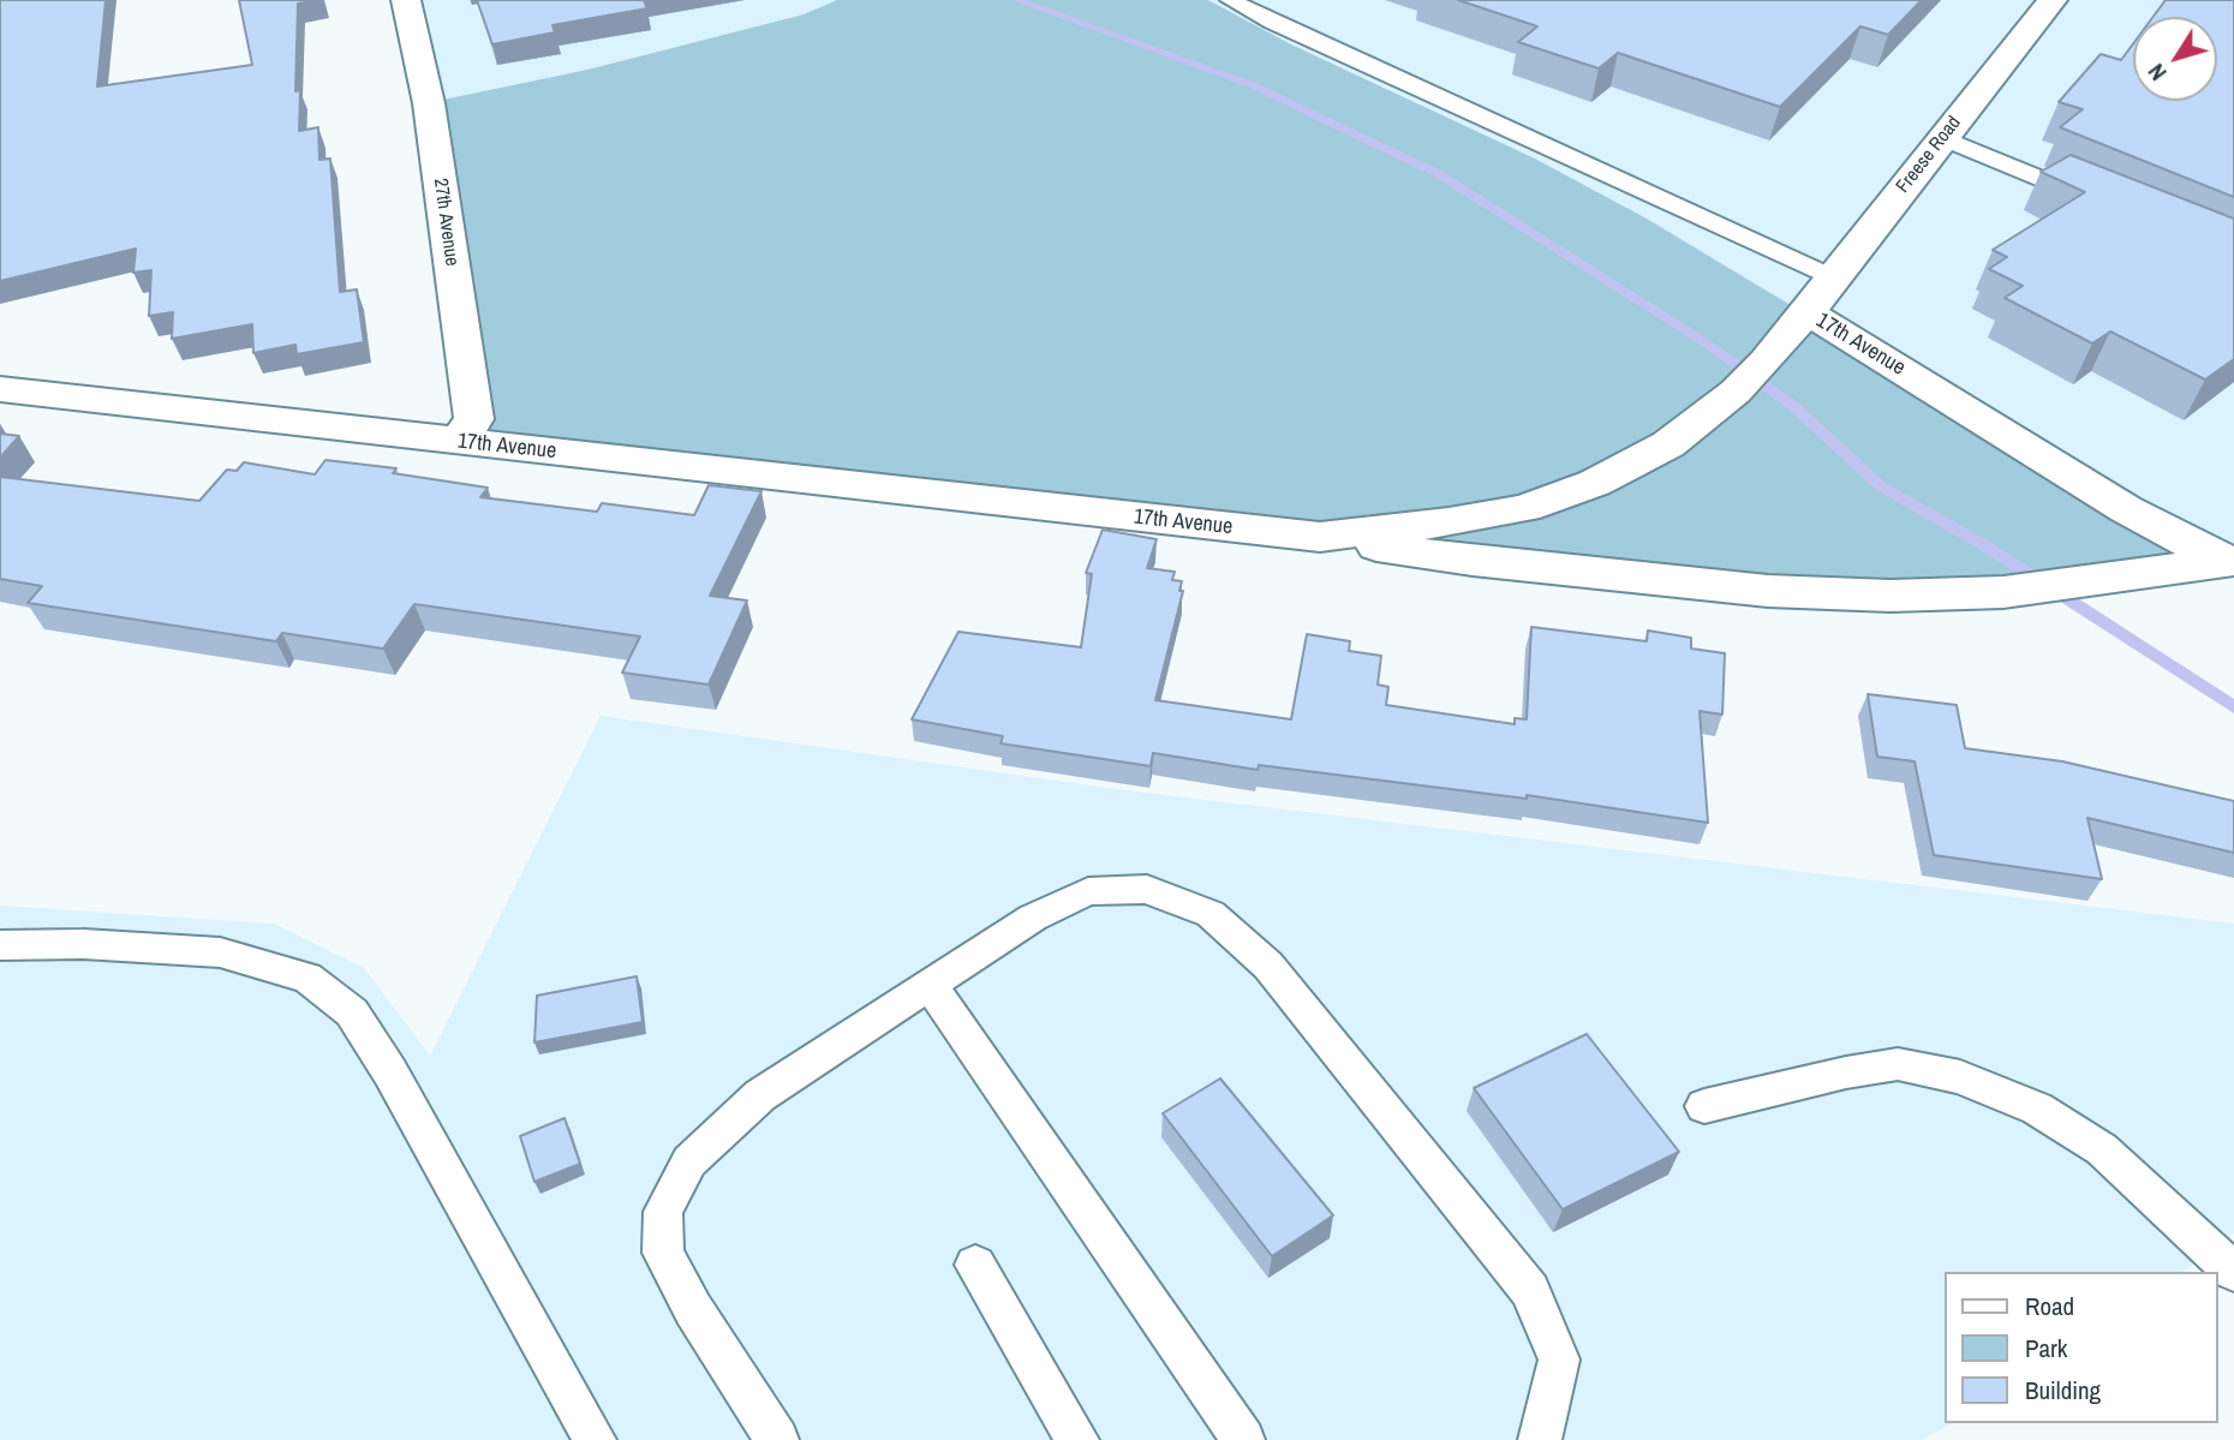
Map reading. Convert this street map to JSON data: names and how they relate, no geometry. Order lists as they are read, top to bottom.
{
  "streets": {
    "street": ["Freese Road", "27th Avenue", "17th Avenue"]
  },
  "crossings": [
    ["Freese Road", "17th Avenue"],
    ["27th Avenue", "17th Avenue"]
  ],
  "legend": ["Road", "Park", "Building"],
  "north": "bottom left"
}
